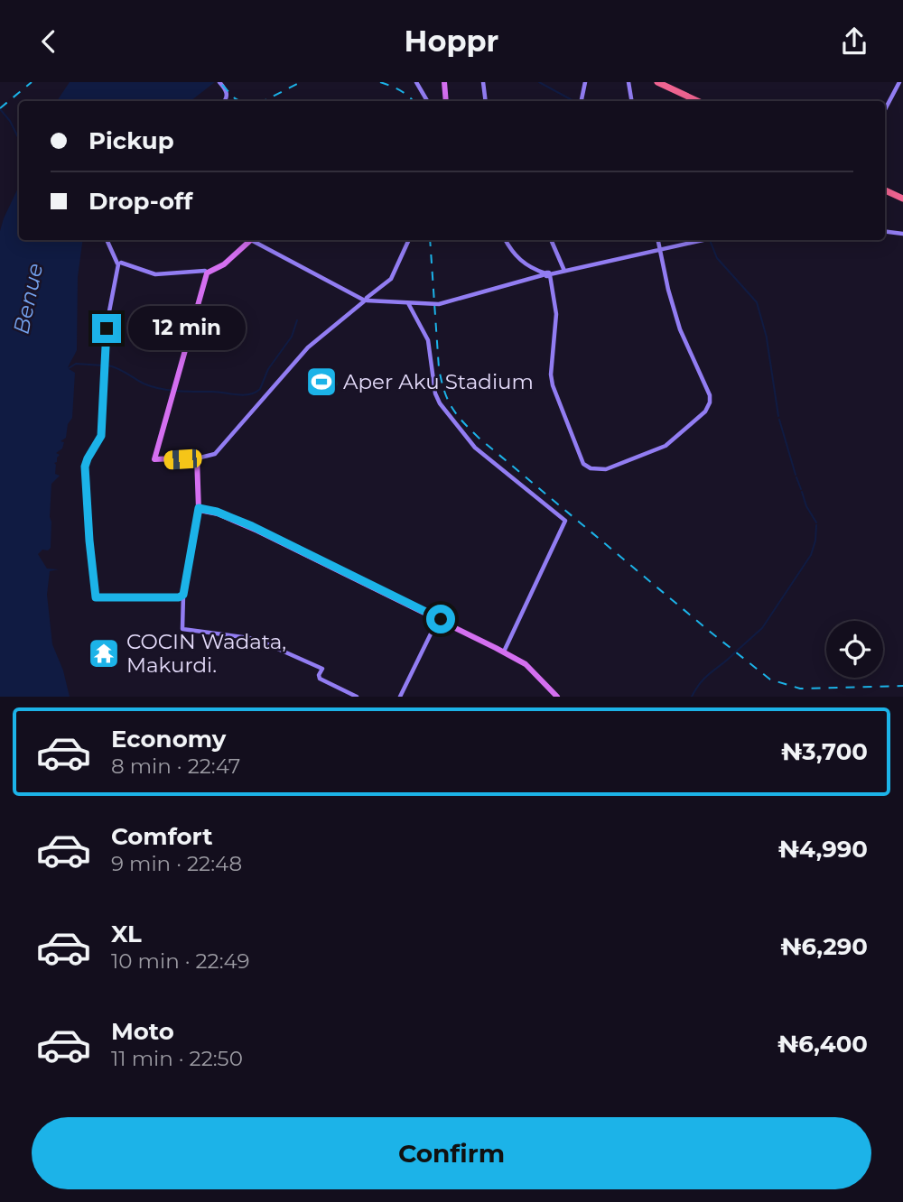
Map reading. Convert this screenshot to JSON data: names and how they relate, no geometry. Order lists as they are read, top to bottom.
{
  "water": ["Benue"],
  "places": {
    "sports": ["Aper Aku Stadium"],
    "temple": ["COCIN Wadata, Makurdi."]
  },
  "page": {
    "header": "Hoppr",
    "banner": ["Pickup", "Drop-off"],
    "bubble": "12 min",
    "list": [
      {
        "name": "Economy",
        "note": "8 min · 22:47",
        "value": "₦3,700"
      },
      {
        "name": "Comfort",
        "note": "9 min · 22:48",
        "value": "₦4,990"
      },
      {
        "name": "XL",
        "note": "10 min · 22:49",
        "value": "₦6,290"
      },
      {
        "name": "Moto",
        "note": "11 min · 22:50",
        "value": "₦6,400"
      }
    ],
    "buttons": "Confirm"
  }
}
